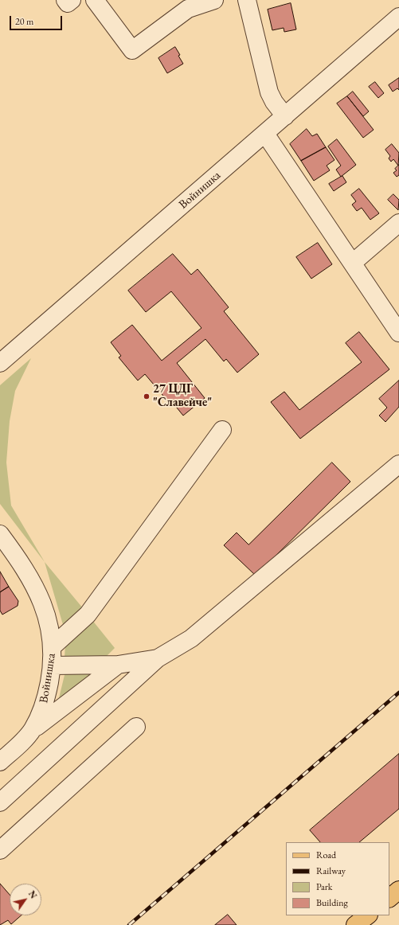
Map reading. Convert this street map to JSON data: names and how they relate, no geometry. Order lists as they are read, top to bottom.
{
  "streets": {
    "street": ["Войнишка"]
  },
  "places": ["27 ЦДГ \"Славейче\""],
  "legend": [
    "Road",
    "Railway",
    "Park",
    "Building"
  ],
  "scale_bar": "20 m",
  "north": "top right"
}
